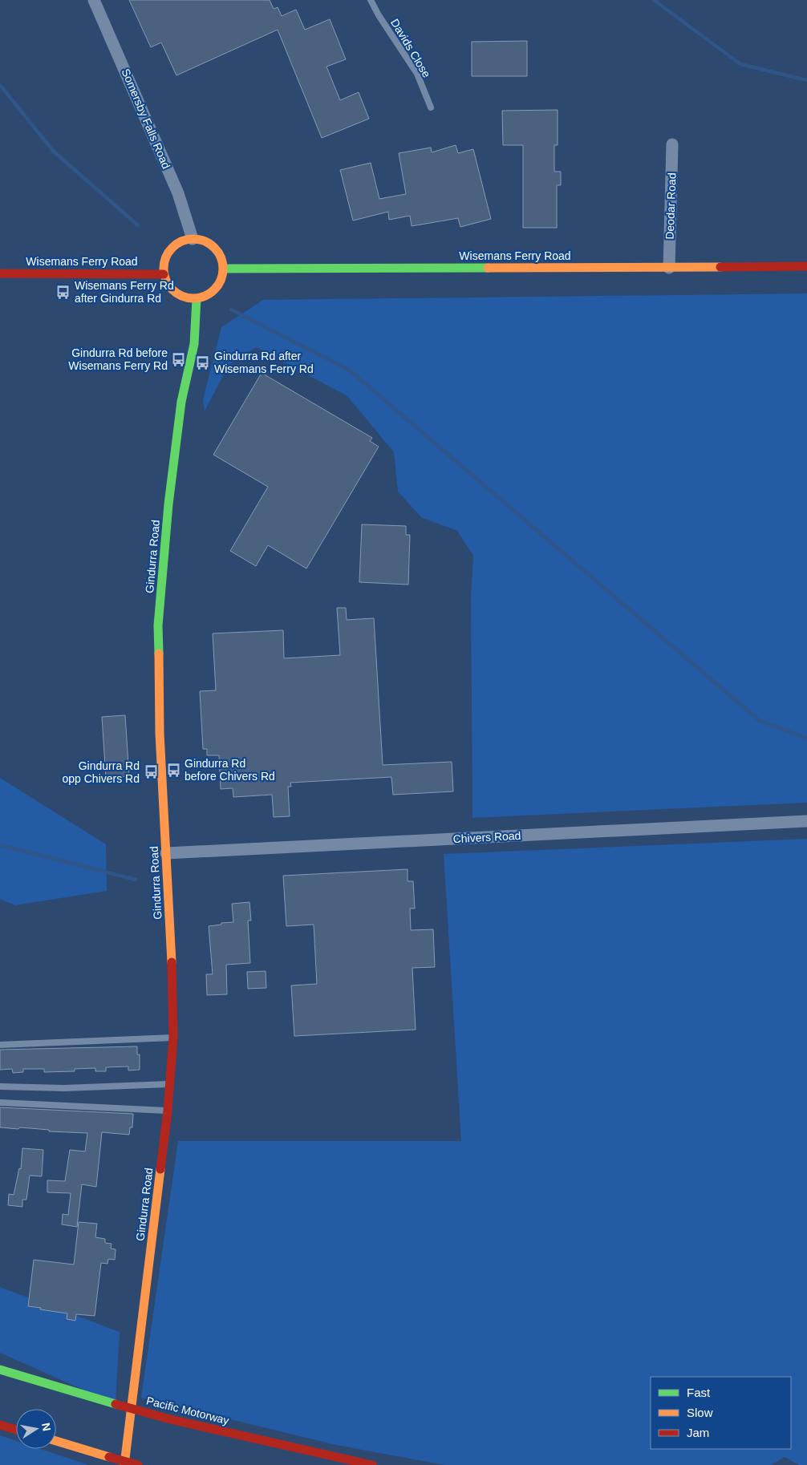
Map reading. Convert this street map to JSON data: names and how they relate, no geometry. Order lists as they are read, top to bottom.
{
  "streets": {
    "main road": ["Wisemans Ferry Road", "Gindurra Road", "Pacific Motorway"],
    "street": ["Somersby Falls Road", "Deodar Road", "Chivers Road"],
    "lane": ["Davids Close"]
  },
  "crossings": [
    ["Somersby Falls Road", "Wisemans Ferry Road"],
    ["Somersby Falls Road", "Gindurra Road"],
    ["Deodar Road", "Wisemans Ferry Road"],
    ["Wisemans Ferry Road", "Gindurra Road"],
    ["Gindurra Road", "Chivers Road"]
  ],
  "places": {
    "bus stop": [
      "Wisemans Ferry Rd after Gindurra Rd",
      "Gindurra Rd before Wisemans Ferry Rd",
      "Gindurra Rd after Wisemans Ferry Rd",
      "Gindurra Rd before Chivers Rd",
      "Gindurra Rd opp Chivers Rd"
    ]
  },
  "legend": ["Fast", "Slow", "Jam"],
  "north": "right"
}
